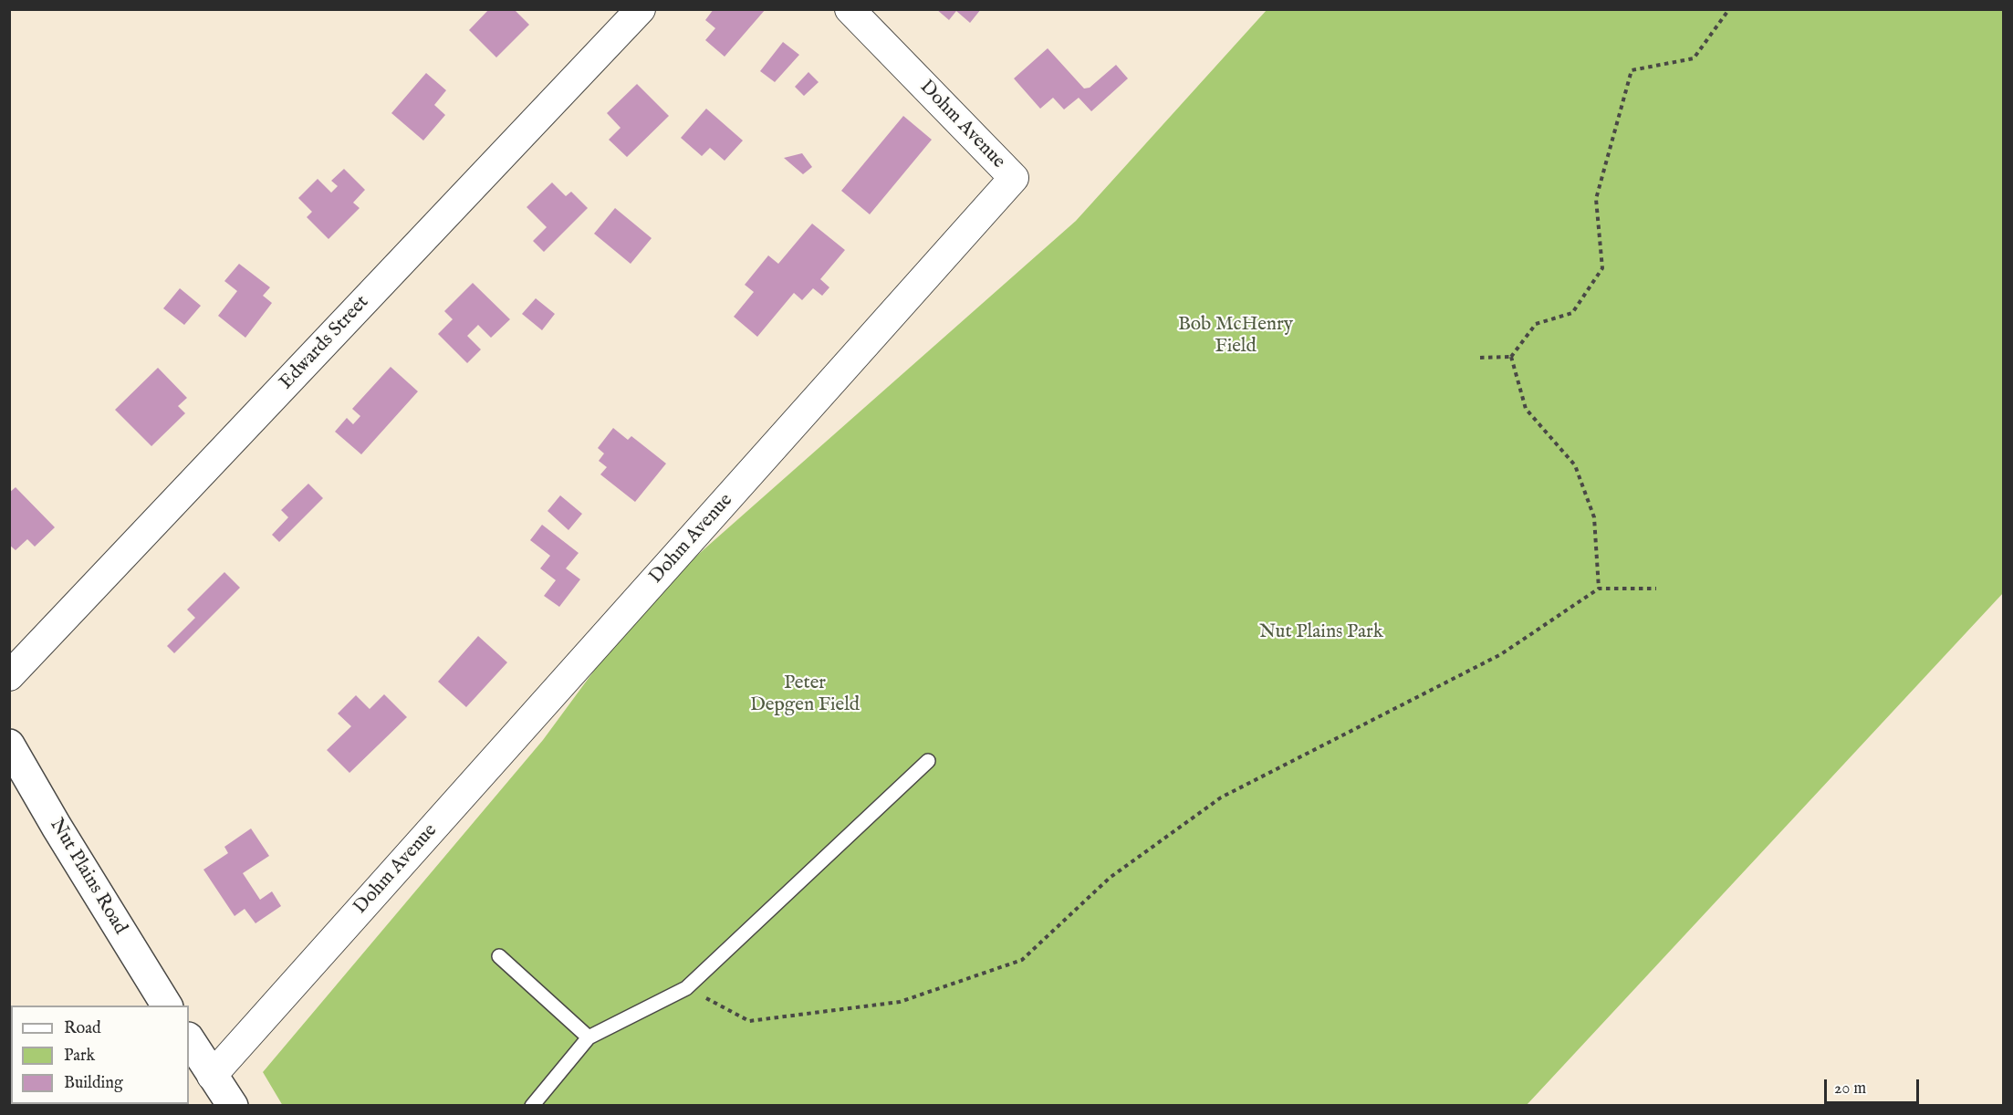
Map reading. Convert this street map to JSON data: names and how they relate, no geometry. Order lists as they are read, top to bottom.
{
  "streets": {
    "street": ["Dohm Avenue", "Edwards Street", "Nut Plains Road"]
  },
  "parks": ["Bob McHenry Field", "Nut Plains Park", "Peter Depgen Field"],
  "legend": ["Road", "Park", "Building"],
  "scale_bar": "20 m"
}
